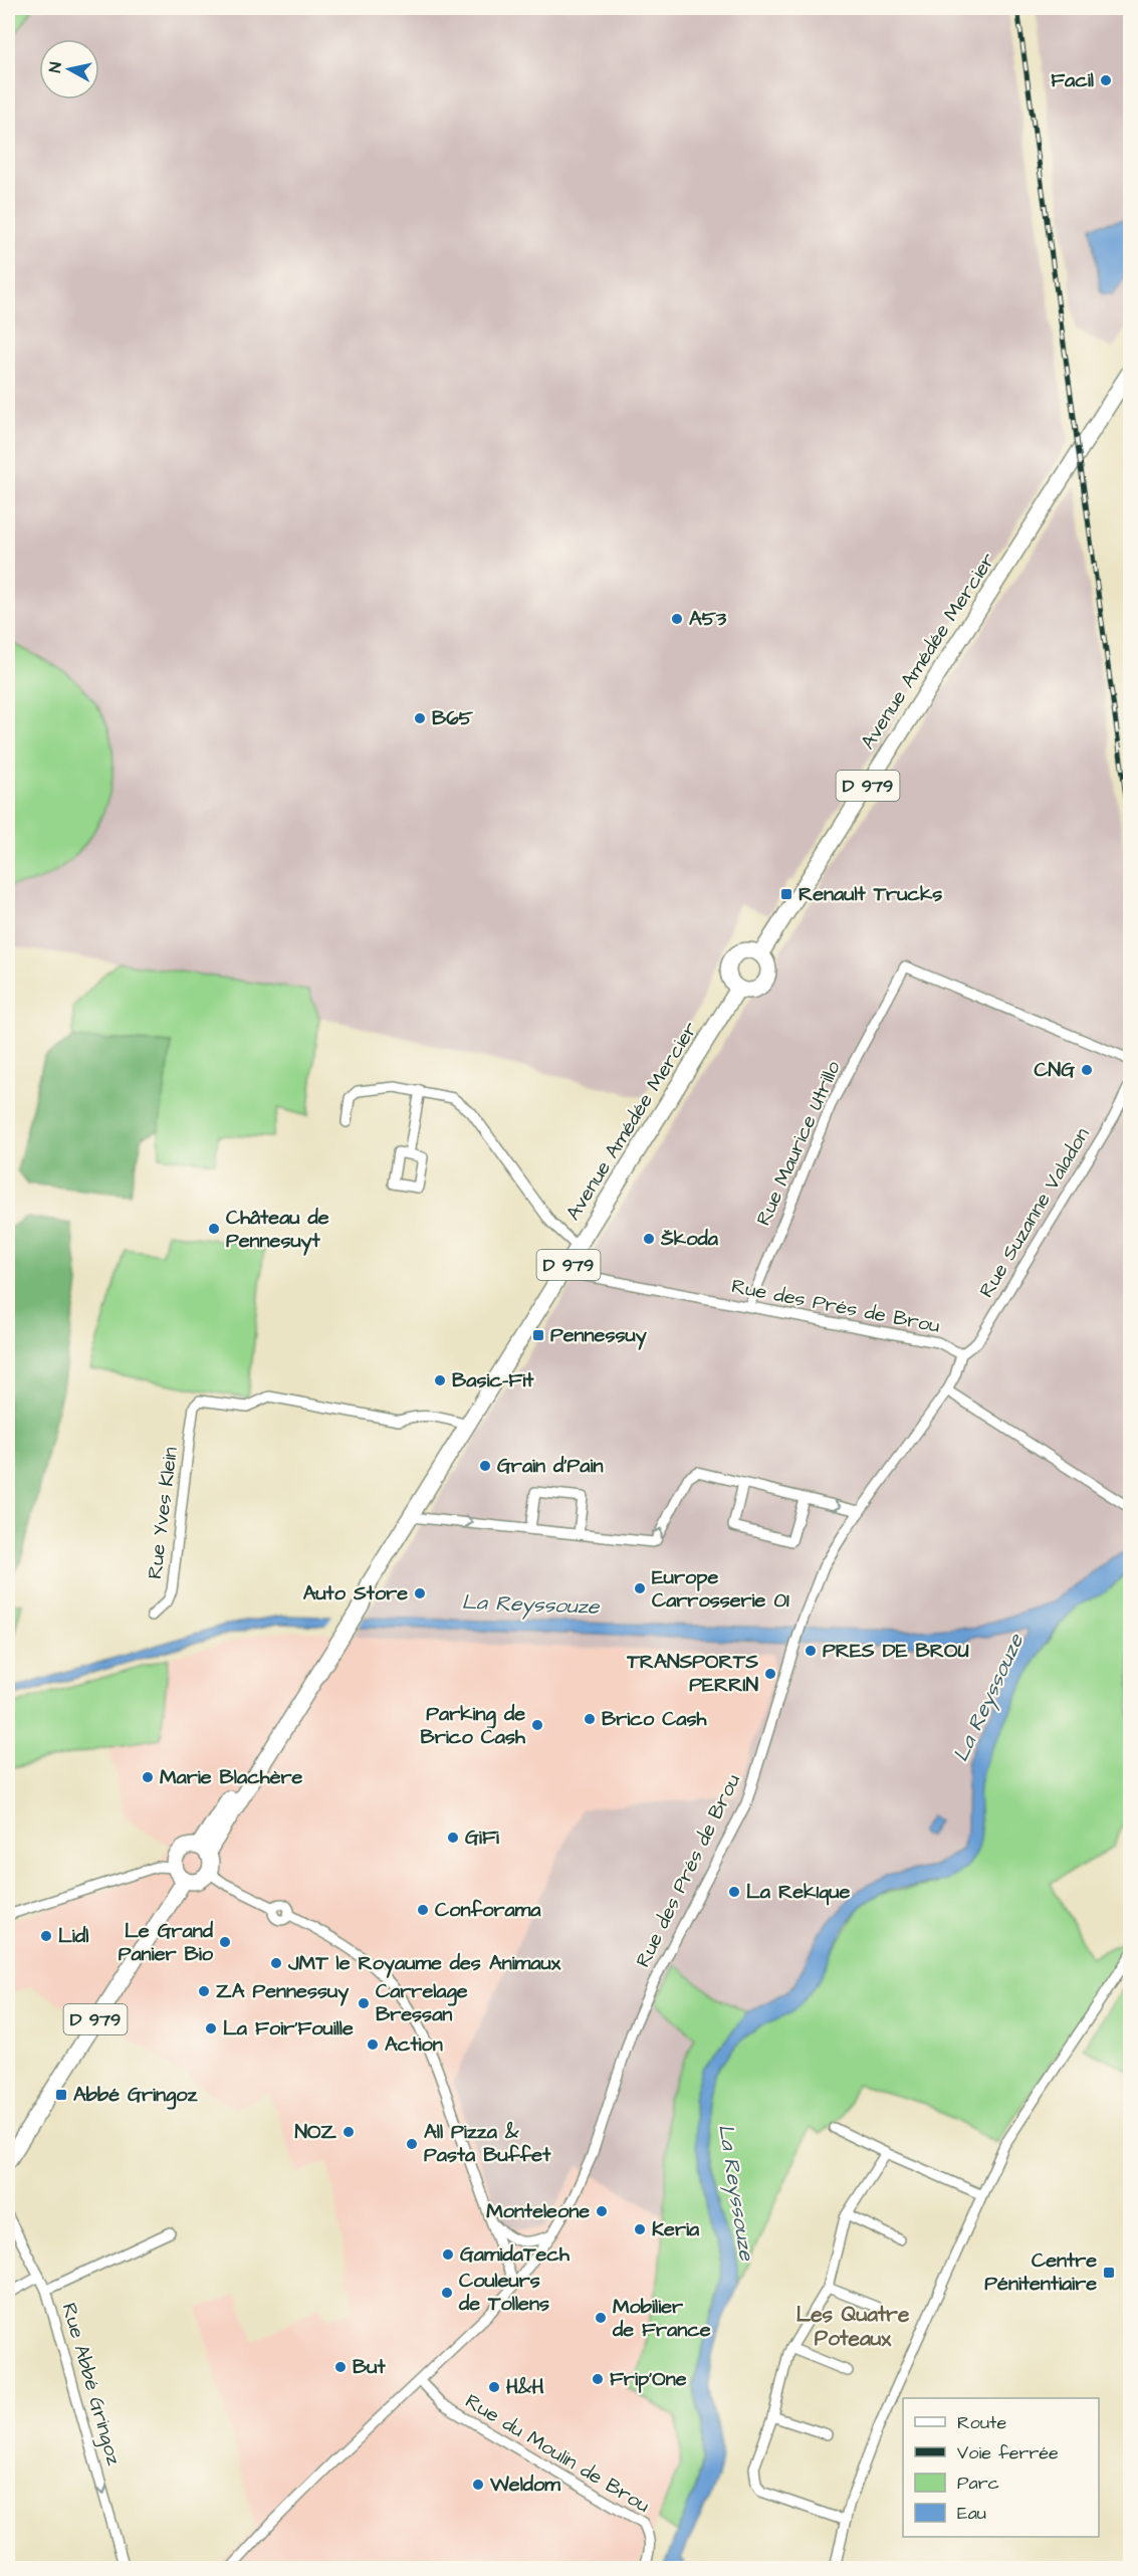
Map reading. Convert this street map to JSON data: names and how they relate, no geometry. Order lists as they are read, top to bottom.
{
  "streets": {
    "main road": ["Avenue Amédée Mercier", "D 979"],
    "street": [
      "Rue Maurice Utrillo",
      "Rue Suzanne Valadon",
      "Rue des Prés de Brou",
      "Rue Yves Klein",
      "Rue Abbé Gringoz",
      "Rue du Moulin de Brou"
    ]
  },
  "crossings": [
    ["Avenue Amédée Mercier", "D 979"],
    ["Avenue Amédée Mercier", "Rue des Prés de Brou"],
    ["Avenue Amédée Mercier", "Rue Yves Klein"],
    ["Rue Maurice Utrillo", "Rue des Prés de Brou"],
    ["Rue Suzanne Valadon", "Rue des Prés de Brou"],
    ["Rue des Prés de Brou", "Rue du Moulin de Brou"]
  ],
  "one_way": ["Rue Abbé Gringoz"],
  "districts": ["Les Quatre Poteaux"],
  "water": ["La Reyssouze"],
  "places": {
    "other": [
      "Facil",
      "A53",
      "B65",
      "CNG",
      "Château de Pennesuyt",
      "Škoda",
      "Basic-Fit",
      "Grain d'Pain",
      "Europe Carrosserie 01",
      "Auto Store",
      "PRES DE BROU",
      "TRANSPORTS PERRIN",
      "Brico Cash",
      "Parking de Brico Cash",
      "Marie Blachère",
      "GiFi",
      "La Rek1que",
      "Conforama",
      "Lidl",
      "Le Grand Panier Bio",
      "JMT le Royaume des Animaux",
      "ZA Pennessuy",
      "Carrelage Bressan",
      "La Foir'Fouille",
      "Action",
      "NOZ",
      "All Pizza & Pasta Buffet",
      "Monteleone",
      "Keria",
      "GamidaTech",
      "Couleurs de Tollens",
      "Mobilier de France",
      "But",
      "Frip'One",
      "H&H",
      "Weldom"
    ],
    "transit": [
      "Renault Trucks",
      "Pennessuy",
      "Abbé Gringoz",
      "Centre Pénitentiaire"
    ]
  },
  "legend": [
    "Route",
    "Voie ferrée",
    "Parc",
    "Eau"
  ],
  "north": "left"
}
